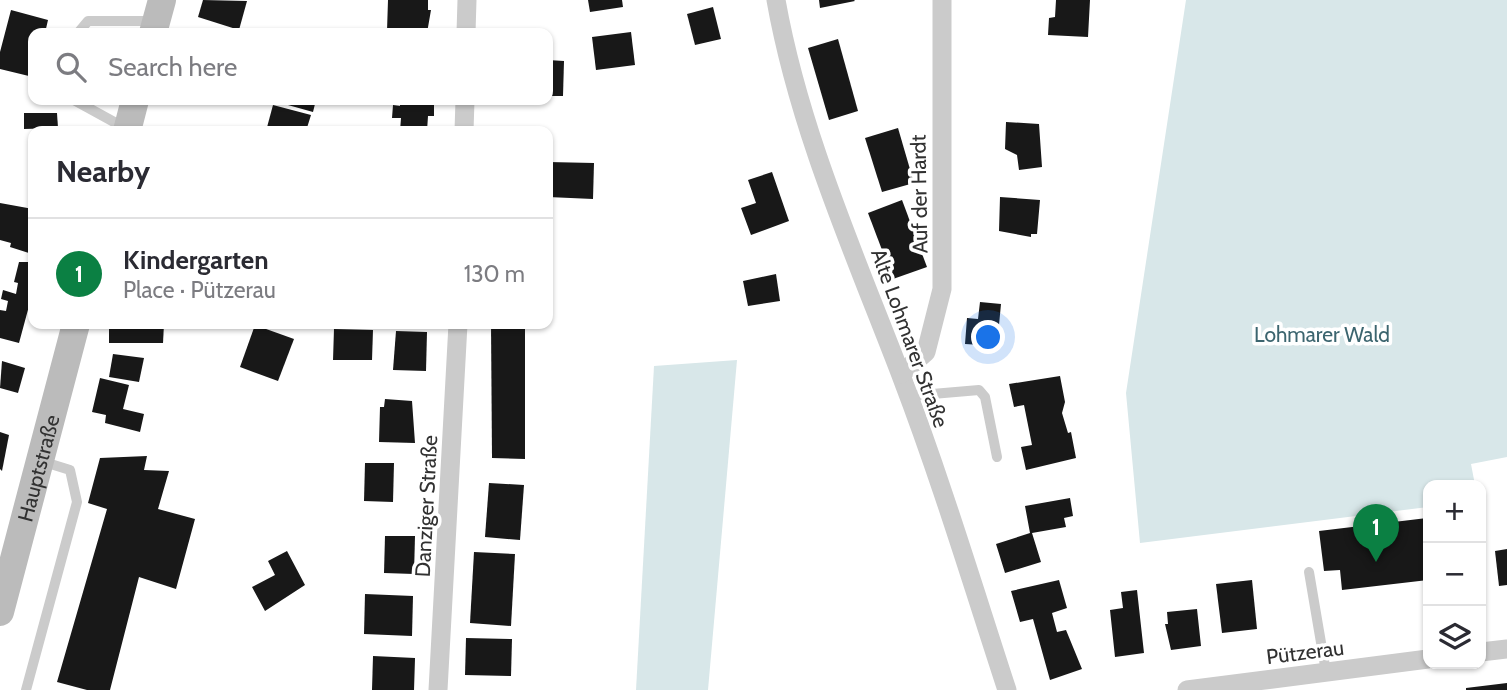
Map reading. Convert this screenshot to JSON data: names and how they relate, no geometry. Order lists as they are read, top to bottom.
{
  "streets": {
    "main road": ["Hauptstraße"],
    "street": [
      "Auf der Hardt",
      "Alte Lohmarer Straße",
      "Danziger Straße",
      "Pützerau"
    ]
  },
  "crossings": [
    ["Auf der Hardt", "Alte Lohmarer Straße"]
  ],
  "parks": ["Lohmarer Wald"],
  "page": {
    "search": "Search here",
    "heading": "Nearby",
    "list": [
      {
        "mark": "1",
        "name": "Kindergarten",
        "note": "Place · Pützerau",
        "value": "130 m"
      }
    ],
    "map_buttons": ["+", "−"],
    "pins": "1"
  }
}
